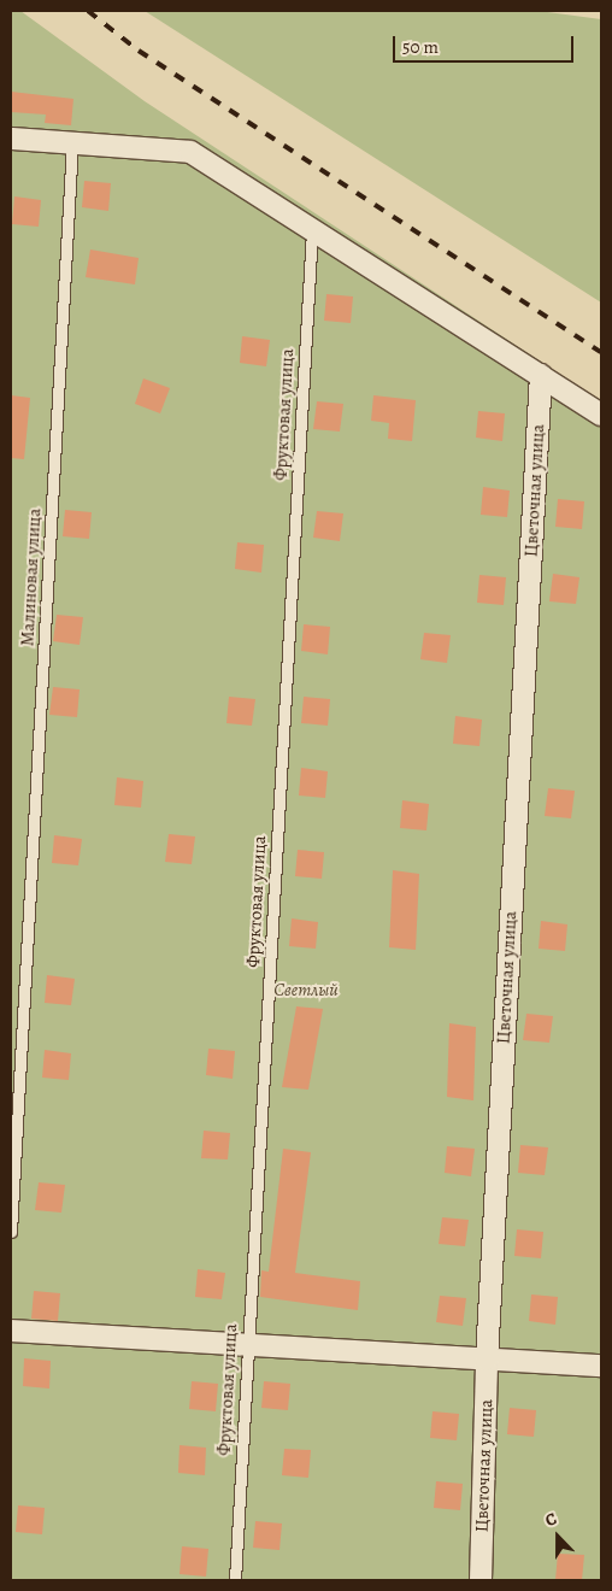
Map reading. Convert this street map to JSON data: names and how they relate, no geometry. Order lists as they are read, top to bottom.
{
  "streets": {
    "street": ["Цветочная улица"],
    "lane": ["Фруктовая улица", "Малиновая улица"]
  },
  "parks": ["Светлый"],
  "scale_bar": "50 m",
  "north": "top"
}
